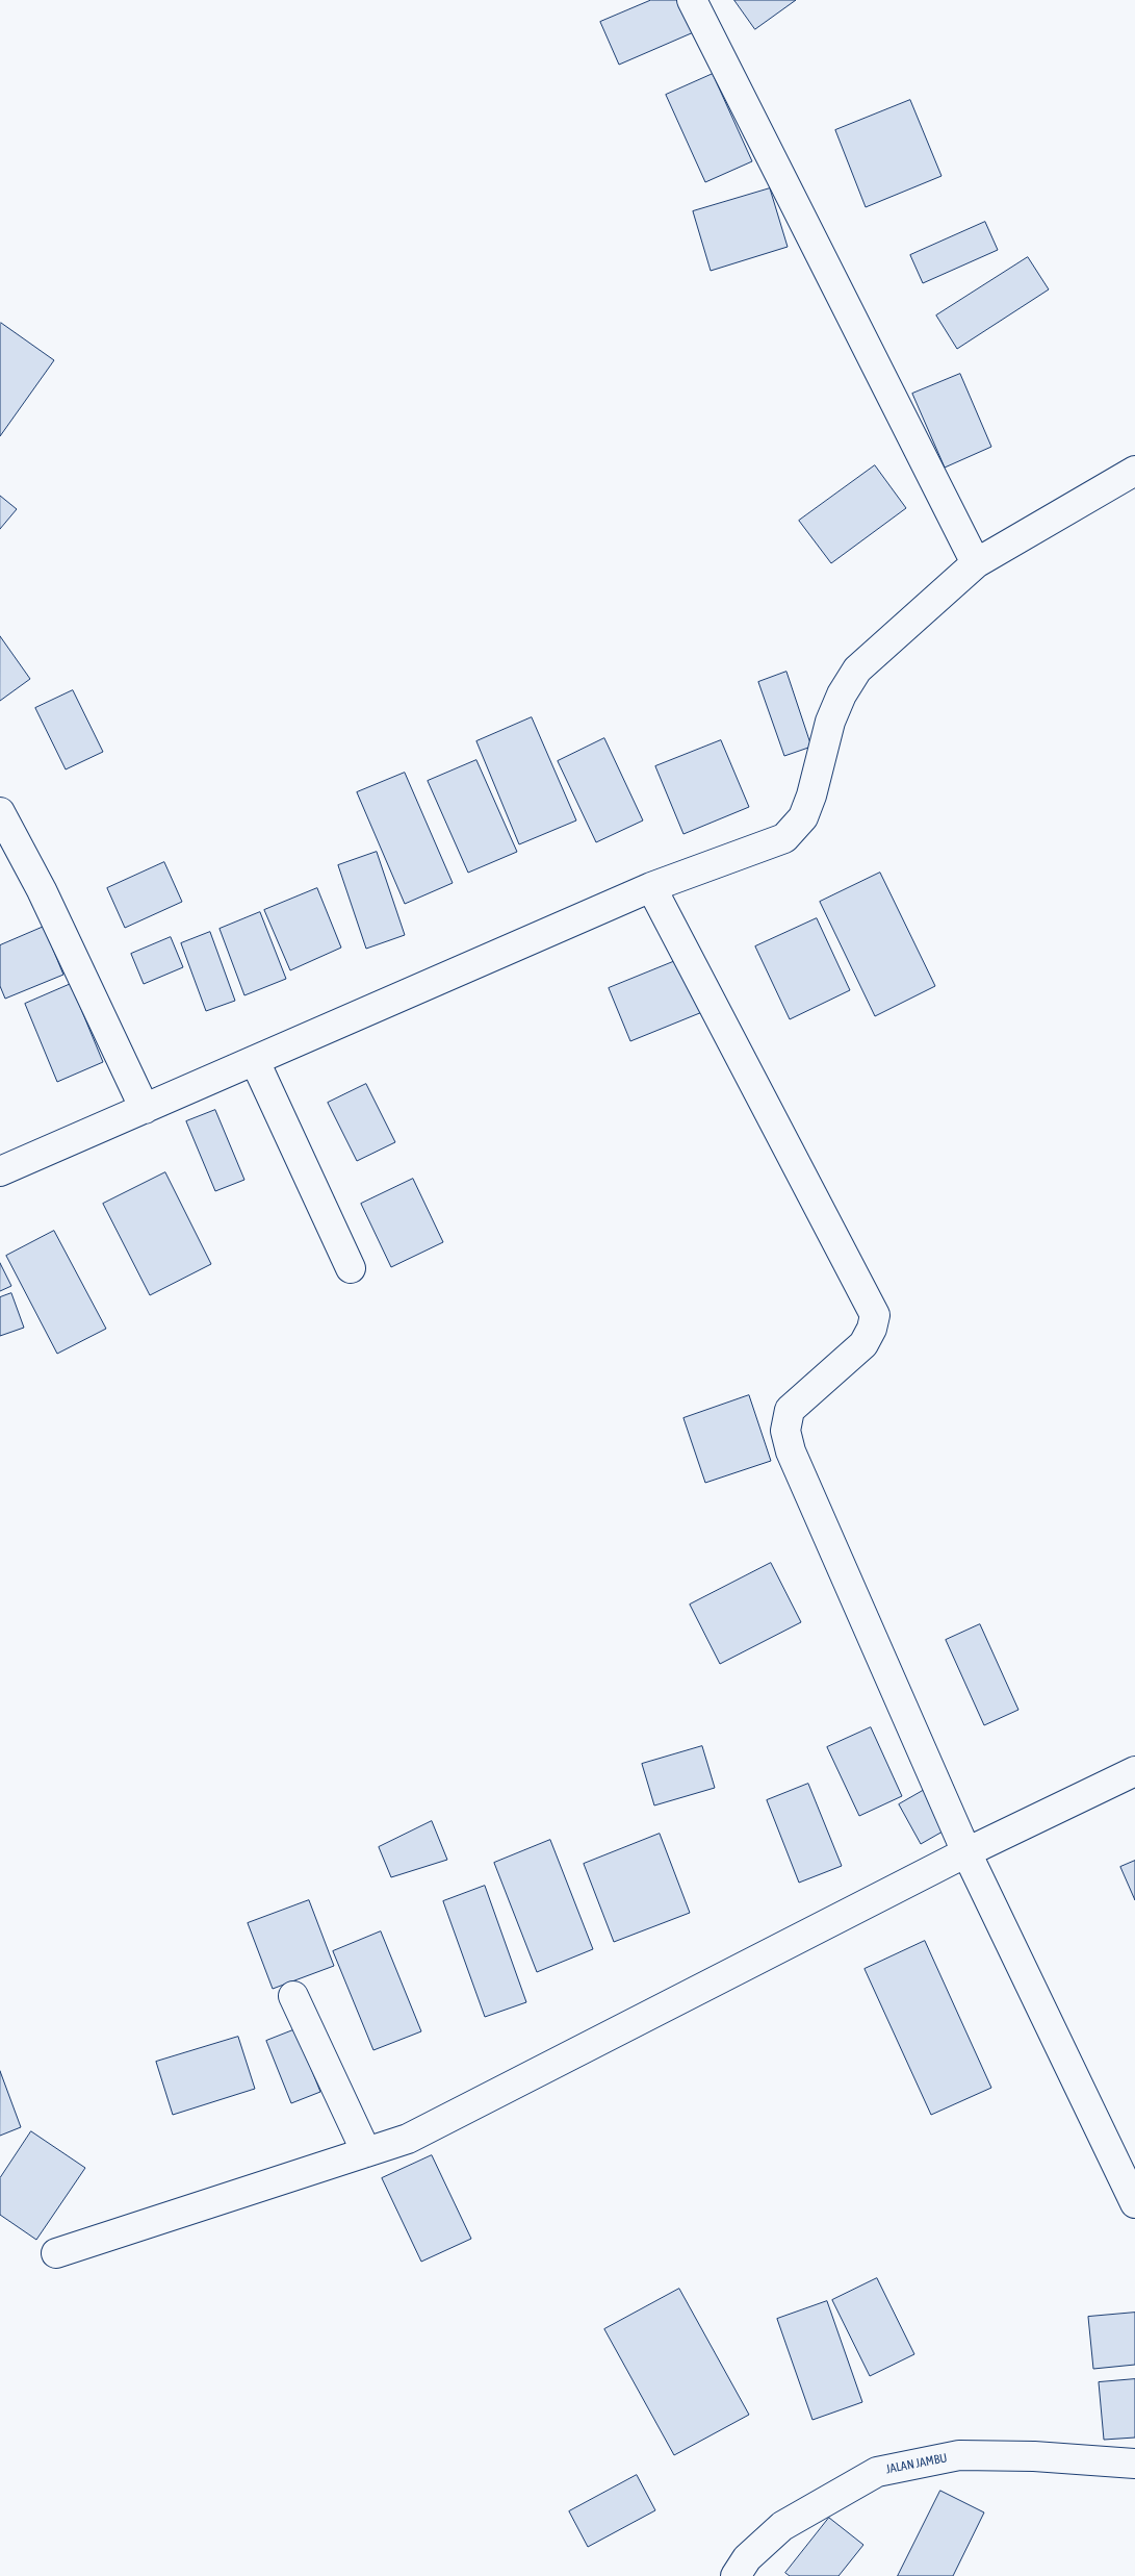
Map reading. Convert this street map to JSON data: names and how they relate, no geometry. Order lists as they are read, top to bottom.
{
  "streets": {
    "street": ["JALAN JAMBU"]
  }
}
